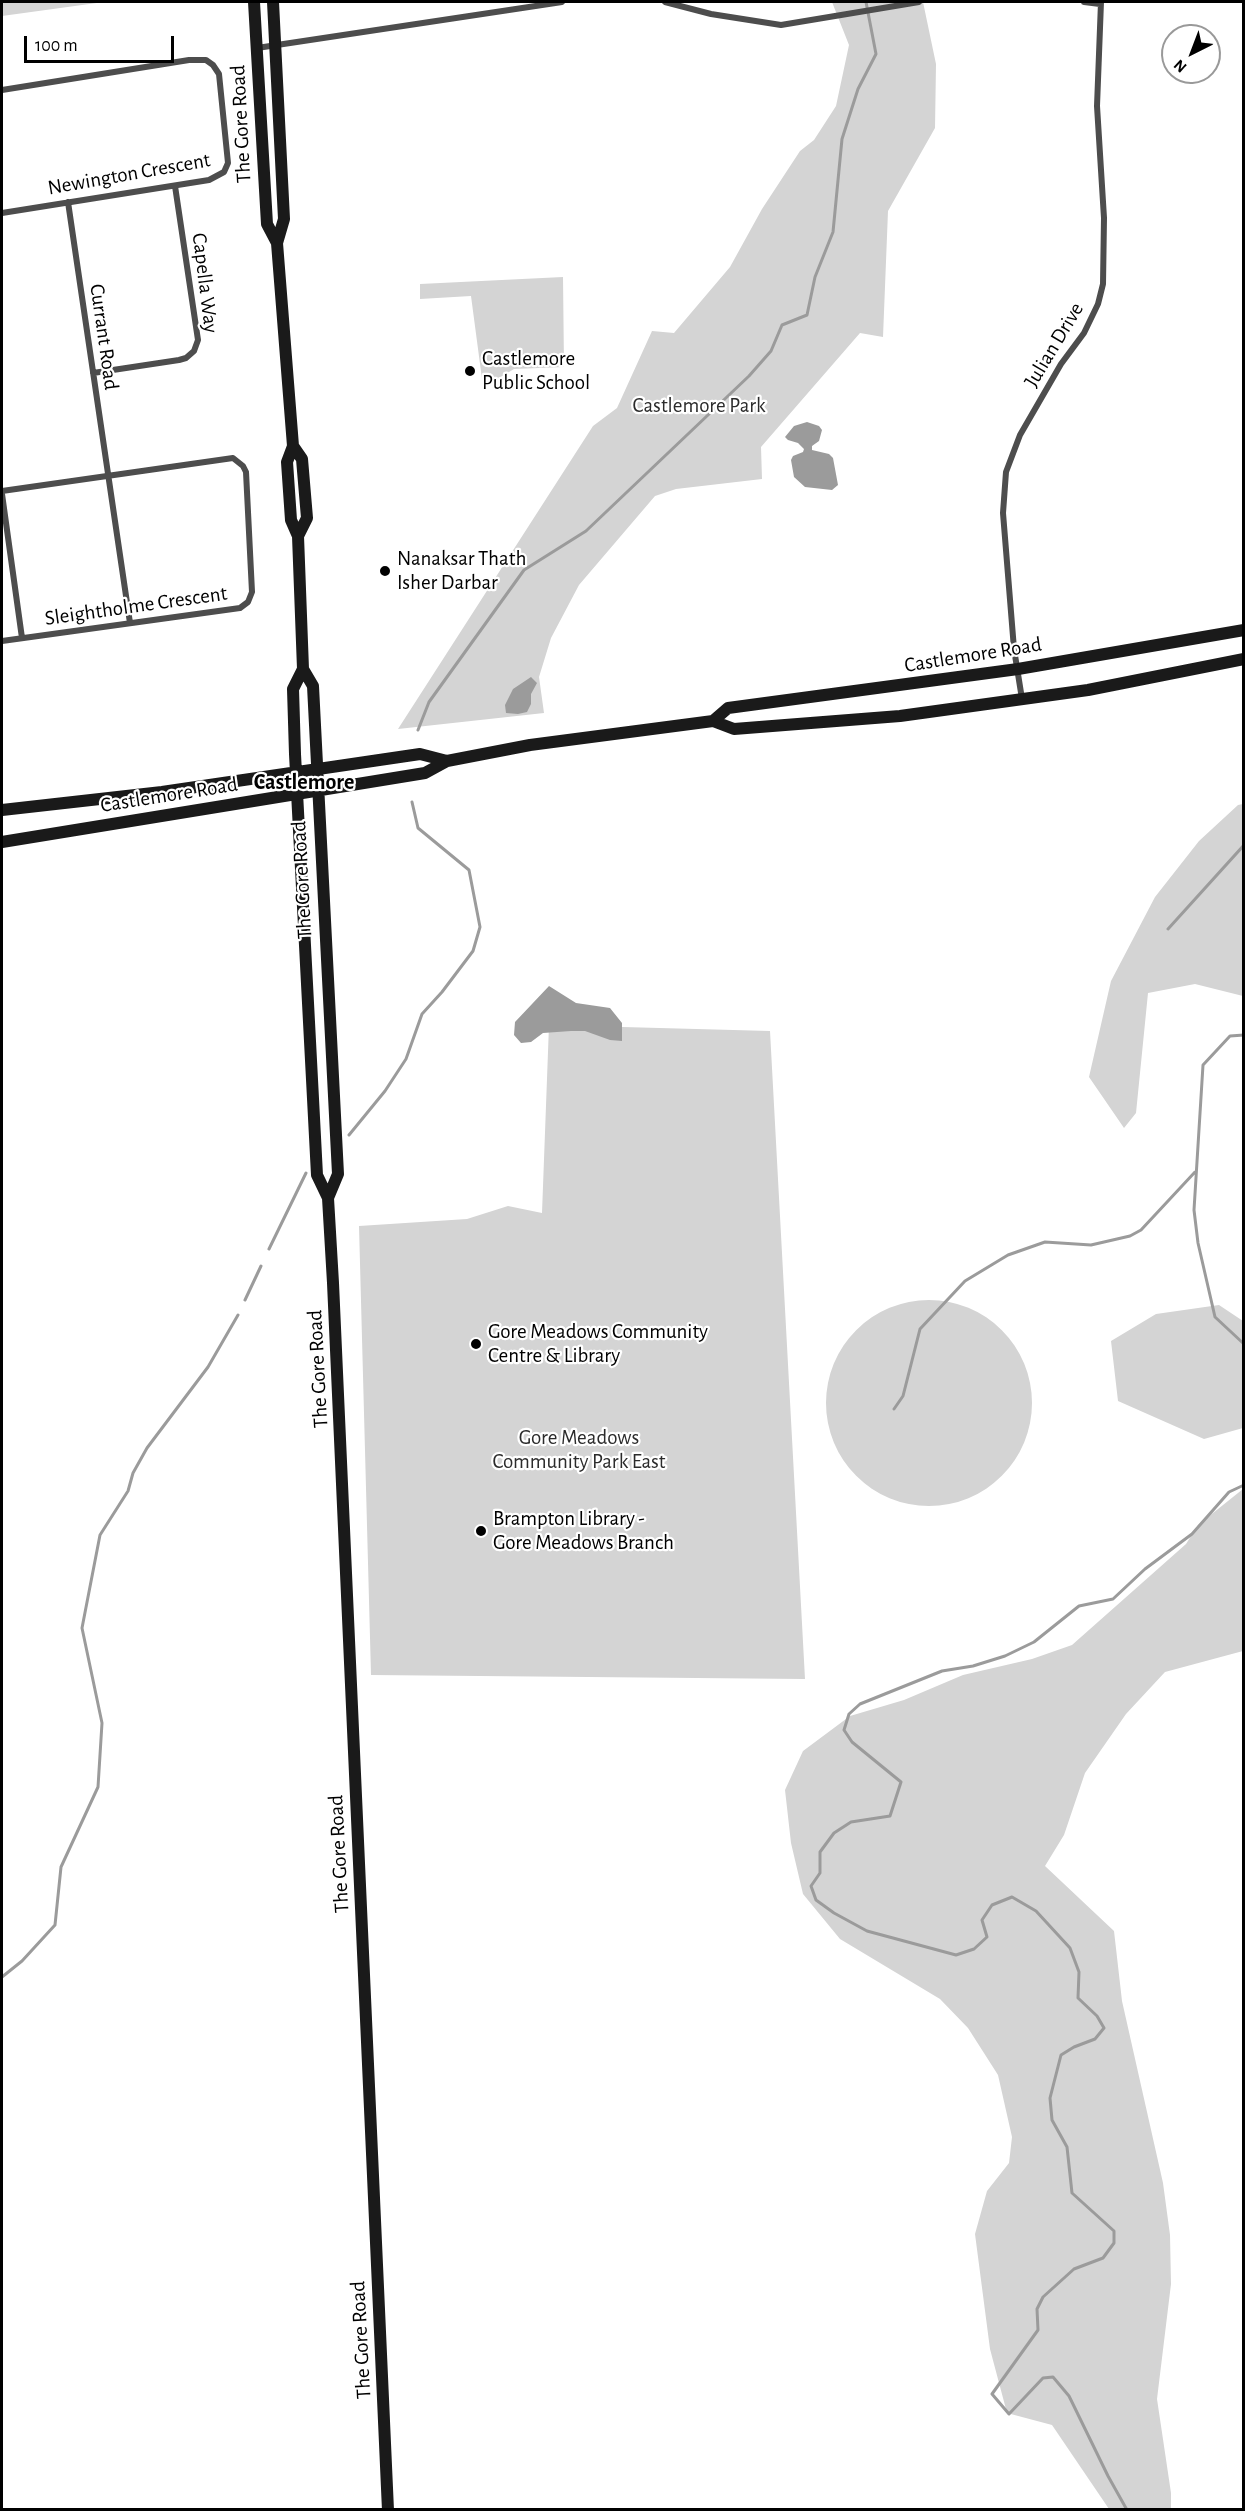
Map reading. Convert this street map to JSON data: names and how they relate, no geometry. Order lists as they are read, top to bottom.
{
  "streets": {
    "main road": ["The Gore Road", "Castlemore Road"],
    "street": [
      "Newington Crescent",
      "Capella Way",
      "Currant Road",
      "Julian Drive",
      "Sleightholme Crescent"
    ]
  },
  "crossings": [
    ["The Gore Road", "Castlemore Road"],
    ["Newington Crescent", "Capella Way"],
    ["Newington Crescent", "Currant Road"],
    ["Capella Way", "Currant Road"],
    ["Currant Road", "Sleightholme Crescent"],
    ["Julian Drive", "Castlemore Road"]
  ],
  "districts": ["Castlemore"],
  "parks": ["Castlemore Park", "Gore Meadows Community Park East"],
  "places": [
    "Castlemore Public School",
    "Nanaksar Thath Isher Darbar",
    "Gore Meadows Community Centre & Library",
    "Brampton Library - Gore Meadows Branch"
  ],
  "scale_bar": "100 m",
  "north": "bottom left"
}
